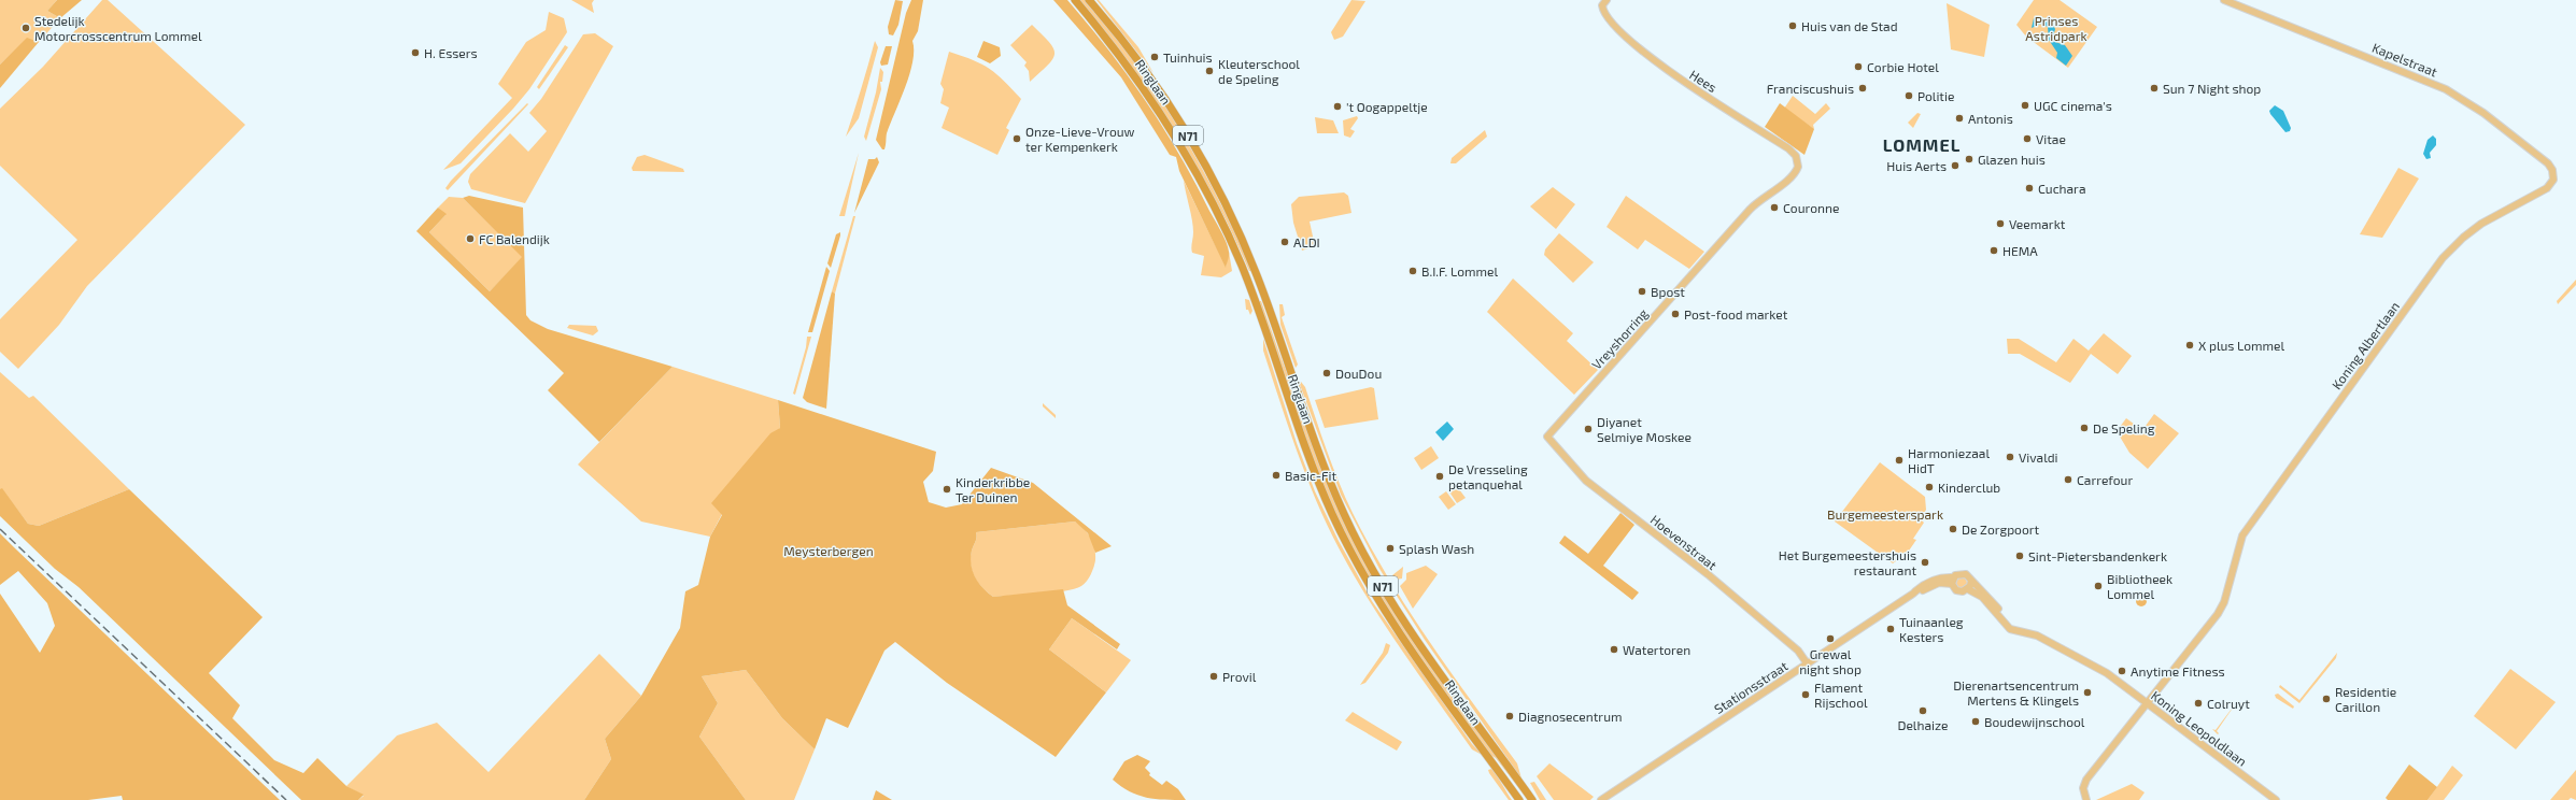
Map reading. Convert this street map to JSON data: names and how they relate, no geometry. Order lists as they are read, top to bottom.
{
  "streets": {
    "highway": ["Ringlaan", "N71"],
    "main road": [
      "Kapelstraat",
      "Hees",
      "Vreyshorring",
      "Koning Albertlaan",
      "Hoevenstraat",
      "Stationsstraat",
      "Koning Leopoldlaan"
    ]
  },
  "crossings": [
    ["Kapelstraat", "Koning Albertlaan"],
    ["Hees", "Vreyshorring"],
    ["Vreyshorring", "Hoevenstraat"],
    ["Koning Albertlaan", "Koning Leopoldlaan"],
    ["Hoevenstraat", "Stationsstraat"]
  ],
  "districts": ["LOMMEL"],
  "parks": ["Prinses Astridpark", "Burgemeesterspark", "Meysterbergen"],
  "places": [
    "Huis van de Stad",
    "Stedelijk Motorcrosscentrum Lommel",
    "H. Essers",
    "Tuinhuis",
    "Corbie Hotel",
    "Kleuterschool de Speling",
    "Franciscushuis",
    "Sun 7 Night shop",
    "Politie",
    "UGC cinema's",
    "'t Oogappeltje",
    "Antonis",
    "Onze-Lieve-Vrouw ter Kempenkerk",
    "Vitae",
    "Glazen huis",
    "Huis Aerts",
    "Cuchara",
    "Couronne",
    "Veemarkt",
    "FC Balendijk",
    "ALDI",
    "HEMA",
    "B.I.F. Lommel",
    "Bpost",
    "Post-food market",
    "X plus Lommel",
    "DouDou",
    "De Speling",
    "Diyanet Selmiye Moskee",
    "Vivaldi",
    "Harmoniezaal HidT",
    "Basic-Fit",
    "De Vresseling petanquehal",
    "Carrefour",
    "Kinderclub",
    "Kinderkribbe Ter Duinen",
    "De Zorgpoort",
    "Splash Wash",
    "Sint-Pietersbandenkerk",
    "Het Burgemeestershuis restaurant",
    "Bibliotheek Lommel",
    "Tuinaanleg Kesters",
    "Grewal night shop",
    "Watertoren",
    "Anytime Fitness",
    "Provil",
    "Dierenartsencentrum Mertens & Klingels",
    "Flament Rijschool",
    "Residentie Carillon",
    "Colruyt",
    "Delhaize",
    "Diagnosecentrum",
    "Boudewijnschool"
  ]
}
